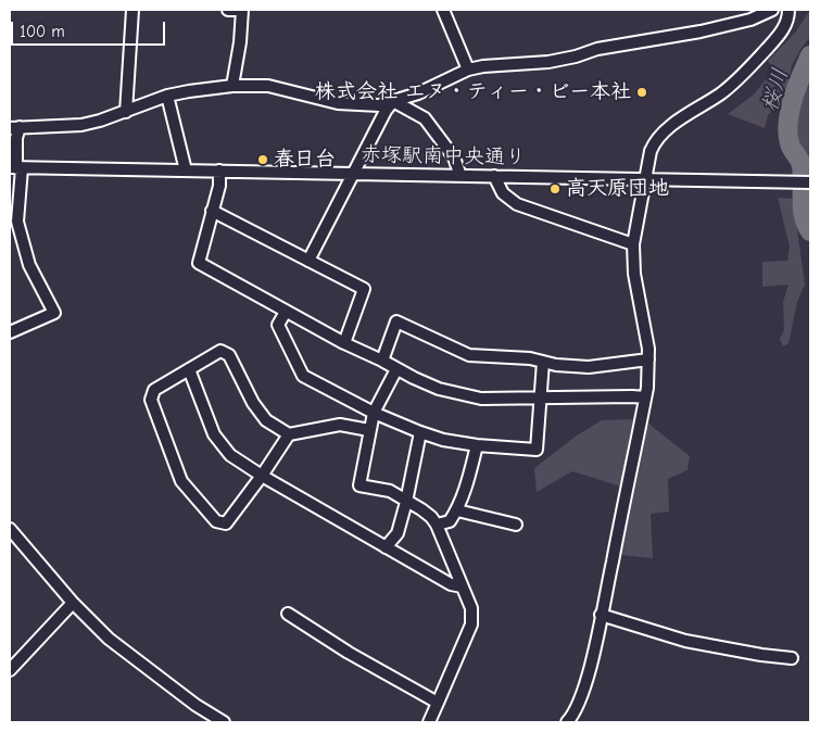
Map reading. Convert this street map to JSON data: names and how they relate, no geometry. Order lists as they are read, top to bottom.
{
  "streets": {
    "street": ["赤塚駅南中央通り"]
  },
  "water": ["桜川"],
  "places": ["株式会社 エヌ・ティー・ビー本社", "春日台", "高天原団地"],
  "scale_bar": "100 m"
}
